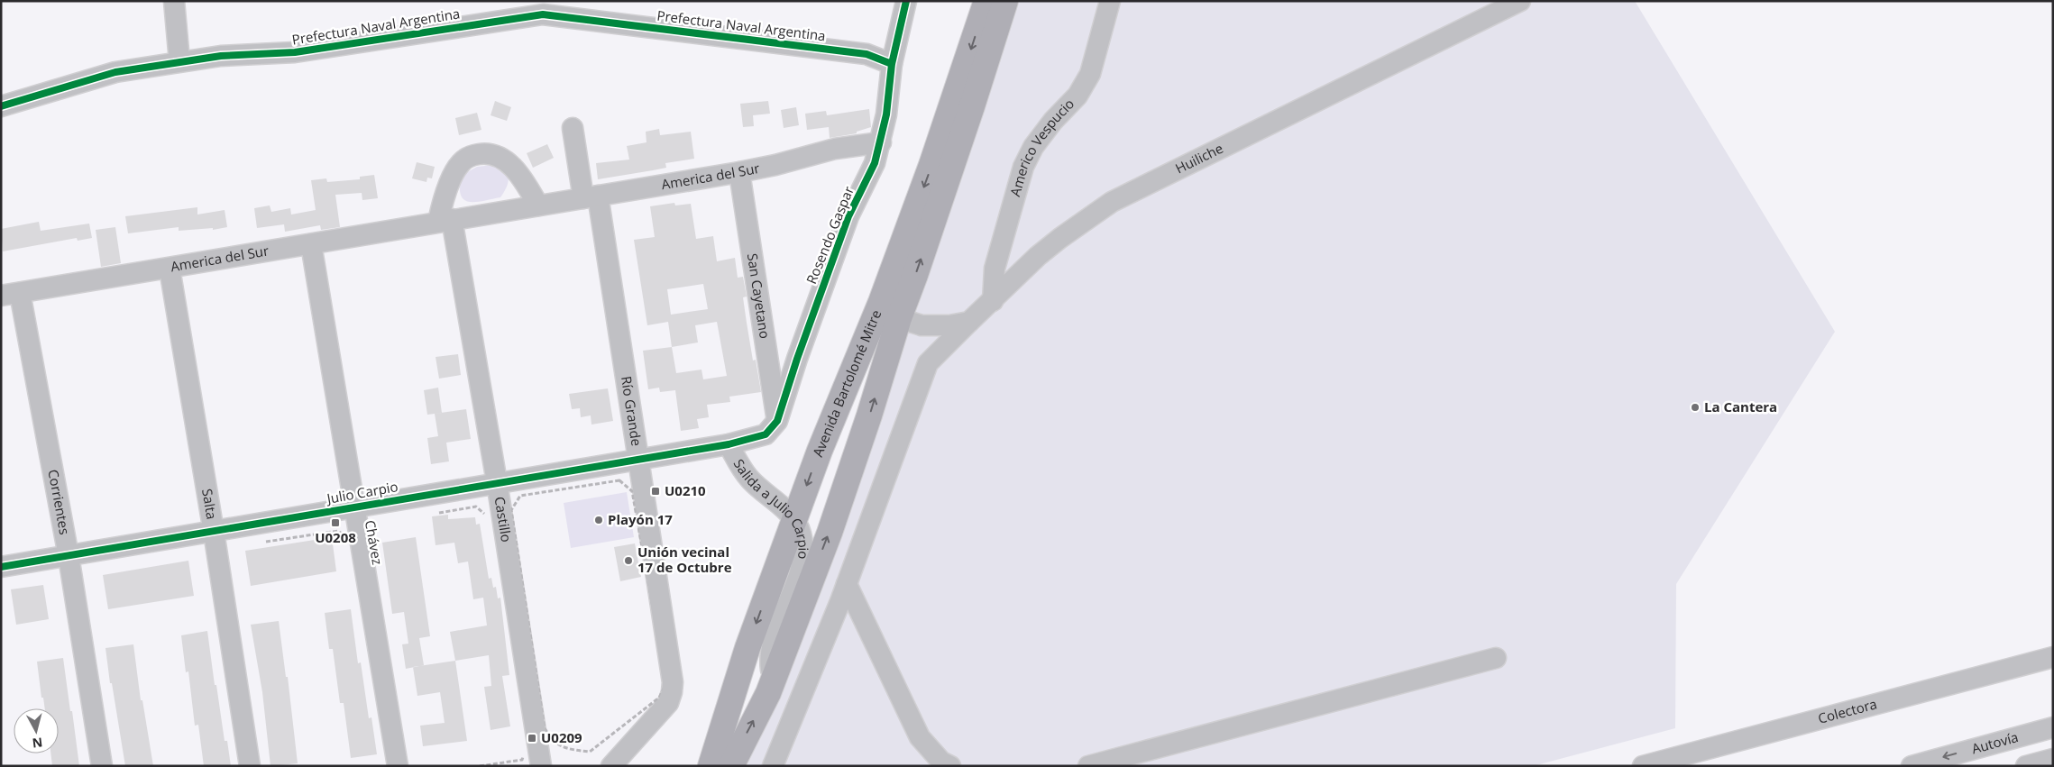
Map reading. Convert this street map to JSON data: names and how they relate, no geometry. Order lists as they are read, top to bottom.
{
  "streets": {
    "main road": ["Avenida Bartolomé Mitre"],
    "street": [
      "Prefectura Naval Argentina",
      "Americo Vespucio",
      "Huiliche",
      "America del Sur",
      "Rosendo Gaspar",
      "San Cayetano",
      "Río Grande",
      "Julio Carpio",
      "Corrientes",
      "Salta",
      "Salida a Julio Carpio",
      "Castillo",
      "Chávez",
      "Colectora",
      "Autovía"
    ]
  },
  "crossings": [
    ["Prefectura Naval Argentina", "Rosendo Gaspar"],
    ["Americo Vespucio", "Huiliche"],
    ["America del Sur", "Rosendo Gaspar"],
    ["America del Sur", "San Cayetano"],
    ["America del Sur", "Río Grande"],
    ["America del Sur", "Corrientes"],
    ["America del Sur", "Salta"],
    ["America del Sur", "Castillo"],
    ["America del Sur", "Chávez"],
    ["Rosendo Gaspar", "San Cayetano"],
    ["Avenida Bartolomé Mitre", "Salida a Julio Carpio"],
    ["Río Grande", "Julio Carpio"],
    ["Julio Carpio", "Corrientes"],
    ["Julio Carpio", "Salta"],
    ["Julio Carpio", "Salida a Julio Carpio"],
    ["Julio Carpio", "Castillo"],
    ["Julio Carpio", "Chávez"]
  ],
  "one_way": ["Autovía"],
  "places": {
    "other": ["La Cantera", "Playón 17", "Unión vecinal 17 de Octubre"],
    "transit": ["U0210", "U0208", "U0209"]
  },
  "north": "bottom"
}
